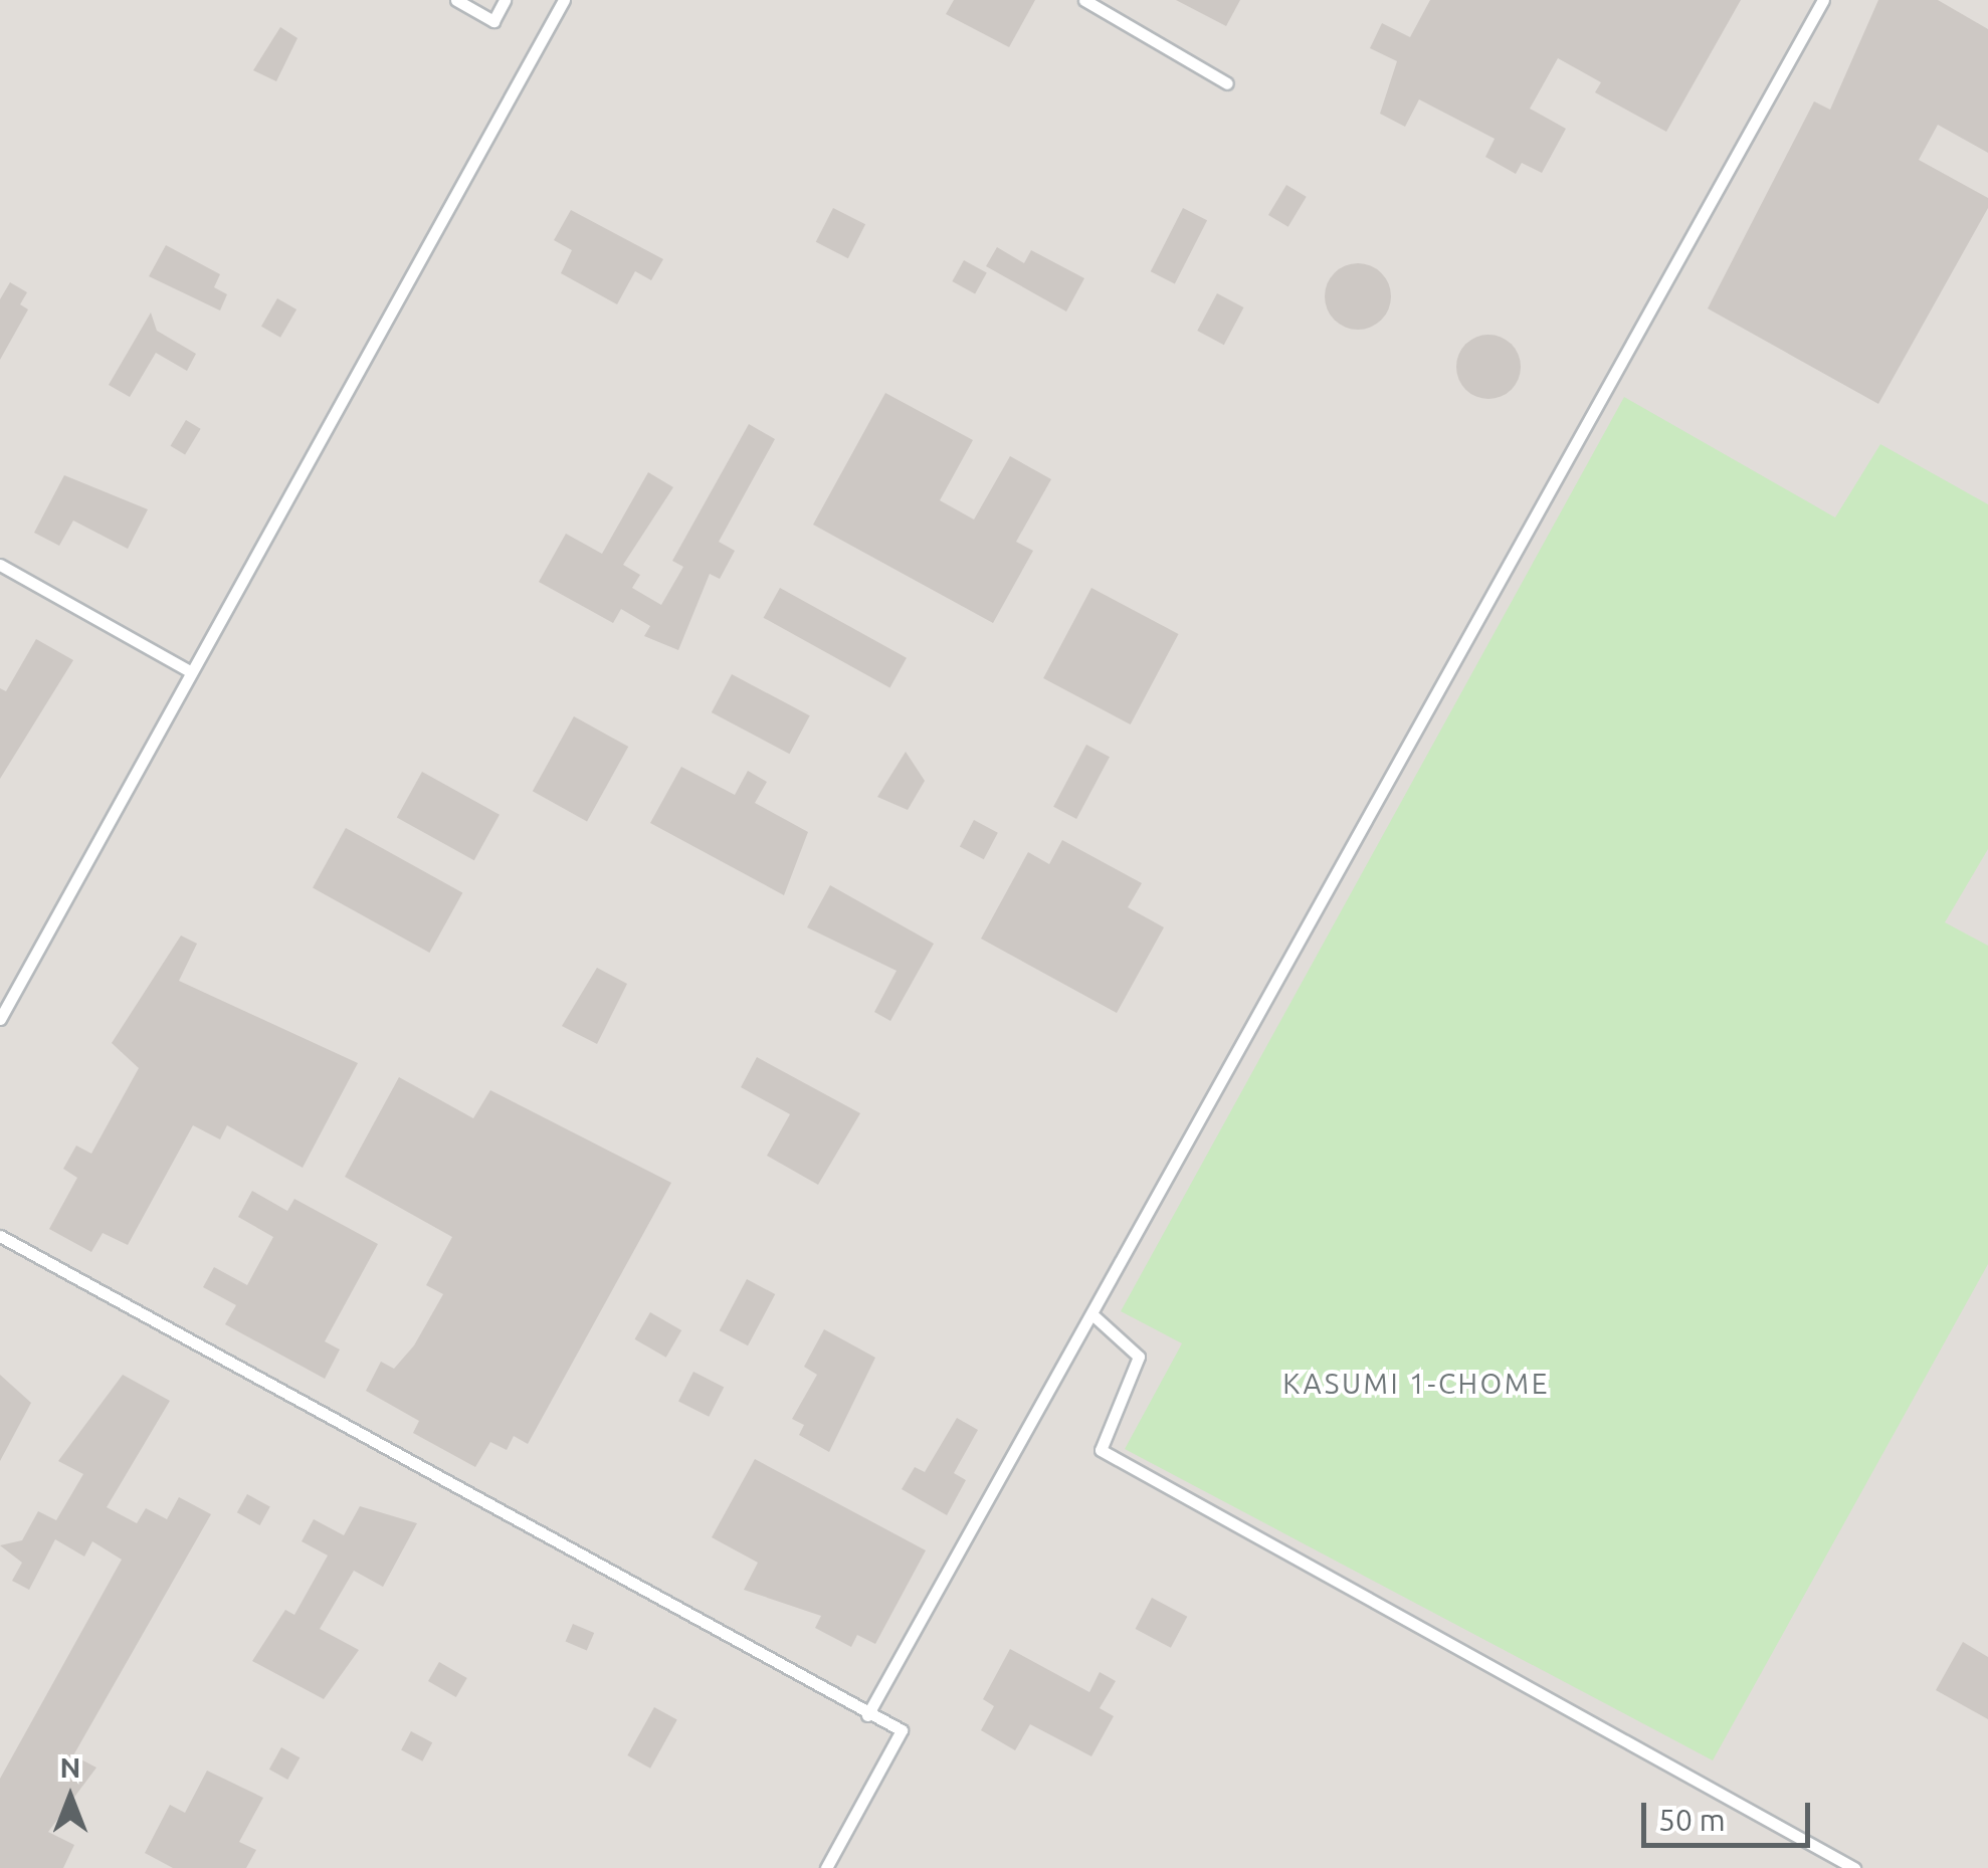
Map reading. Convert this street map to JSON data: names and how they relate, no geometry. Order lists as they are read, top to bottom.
{
  "districts": ["KASUMI 1-CHOME"],
  "scale_bar": "50 m",
  "north": "top"
}
